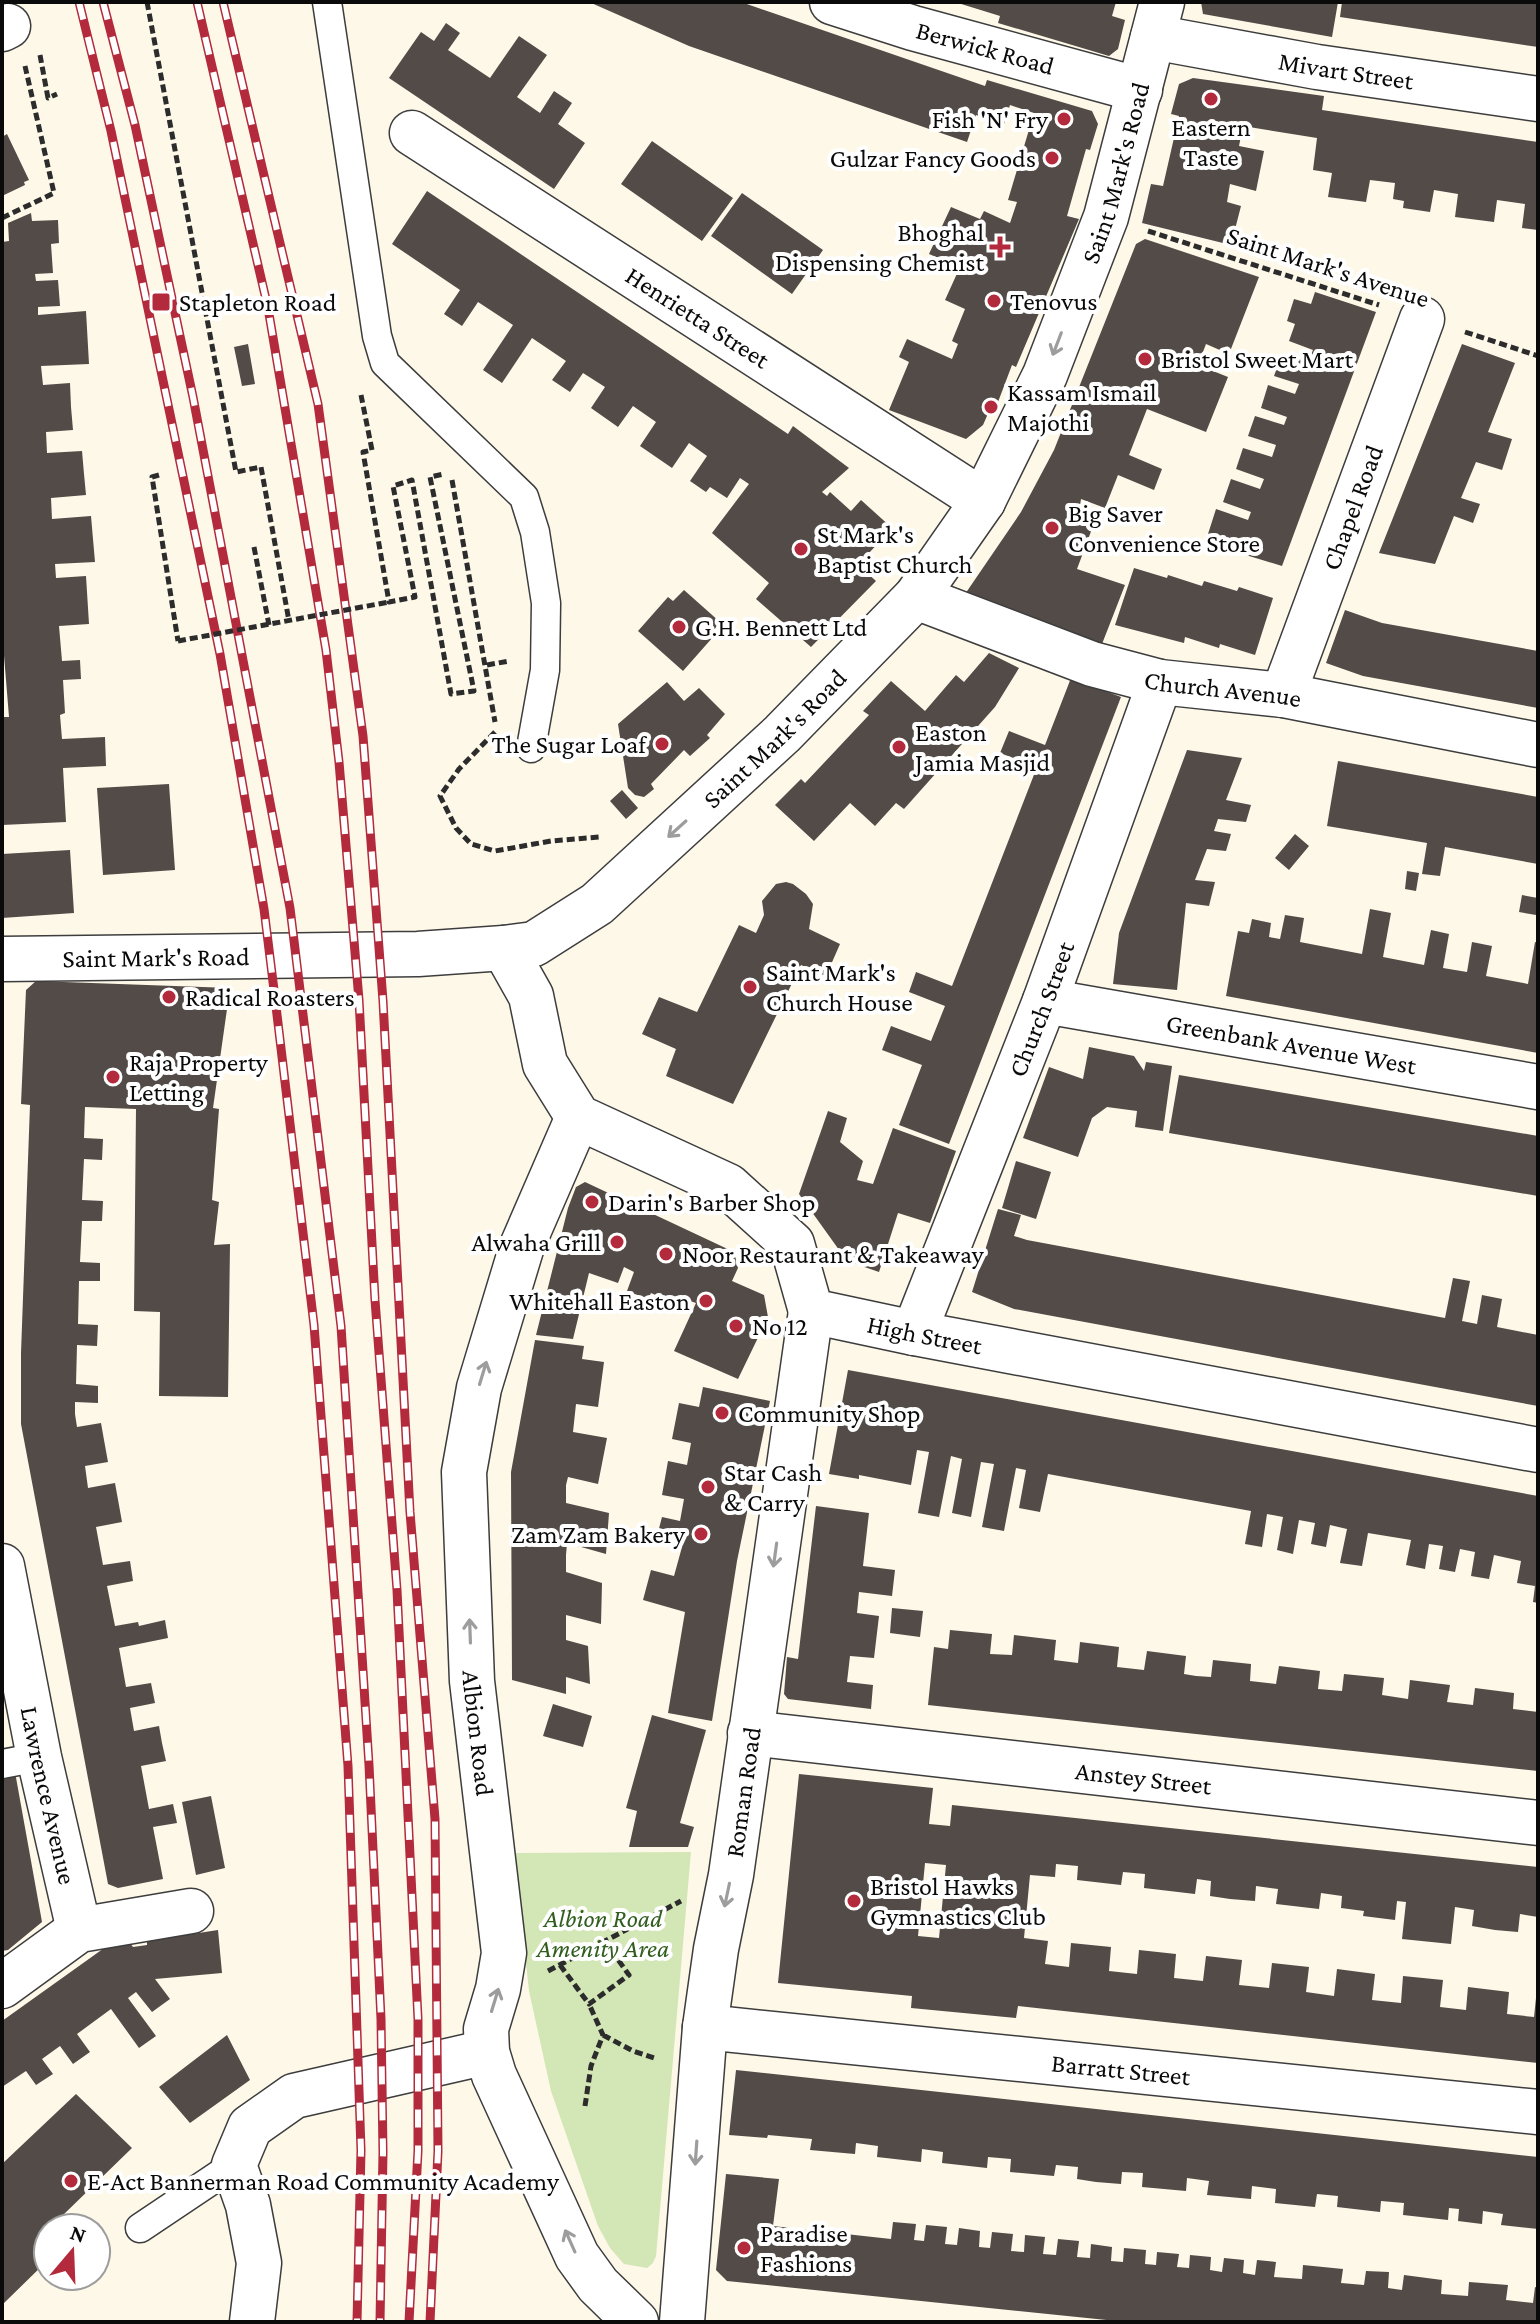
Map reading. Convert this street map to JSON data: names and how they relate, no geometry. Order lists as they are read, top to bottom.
{
  "streets": {
    "street": [
      "Berwick Road",
      "Mivart Street",
      "Saint Mark's Road",
      "Henrietta Street",
      "Chapel Road",
      "Church Avenue",
      "Church Street",
      "Greenbank Avenue West",
      "High Street",
      "Albion Road",
      "Anstey Street",
      "Roman Road",
      "Lawrence Avenue",
      "Barratt Street"
    ],
    "path": ["Saint Mark's Avenue"]
  },
  "crossings": [
    ["Berwick Road", "Saint Mark's Road"],
    ["Mivart Street", "Saint Mark's Road"],
    ["Saint Mark's Road", "Saint Mark's Avenue"],
    ["Saint Mark's Road", "Henrietta Street"],
    ["Saint Mark's Road", "Church Avenue"],
    ["Saint Mark's Avenue", "Chapel Road"],
    ["Chapel Road", "Church Avenue"],
    ["Church Avenue", "Church Street"],
    ["Church Street", "Greenbank Avenue West"],
    ["Church Street", "High Street"],
    ["High Street", "Roman Road"],
    ["Anstey Street", "Roman Road"],
    ["Roman Road", "Barratt Street"]
  ],
  "one_way": ["Saint Mark's Road", "Albion Road", "Roman Road"],
  "parks": ["Albion Road Amenity Area"],
  "places": {
    "other": [
      "Eastern Taste",
      "Fish 'N' Fry",
      "Gulzar Fancy Goods",
      "Tenovus",
      "Bristol Sweet Mart",
      "Kassam Ismail Majothi",
      "Big Saver Convenience Store",
      "St Mark's Baptist Church",
      "G.H. Bennett Ltd",
      "The Sugar Loaf",
      "Easton Jamia Masjid",
      "Saint Mark's Church House",
      "Radical Roasters",
      "Raja Property Letting",
      "Darin's Barber Shop",
      "Alwaha Grill",
      "Noor Restaurant & Takeaway",
      "Whitehall Easton",
      "No 12",
      "Community Shop",
      "Star Cash & Carry",
      "Zam Zam Bakery",
      "Bristol Hawks Gymnastics Club",
      "E-Act Bannerman Road Community Academy",
      "Paradise Fashions"
    ],
    "health": ["Bhoghal Dispensing Chemist"],
    "transit": ["Stapleton Road"]
  },
  "north": "top"
}
